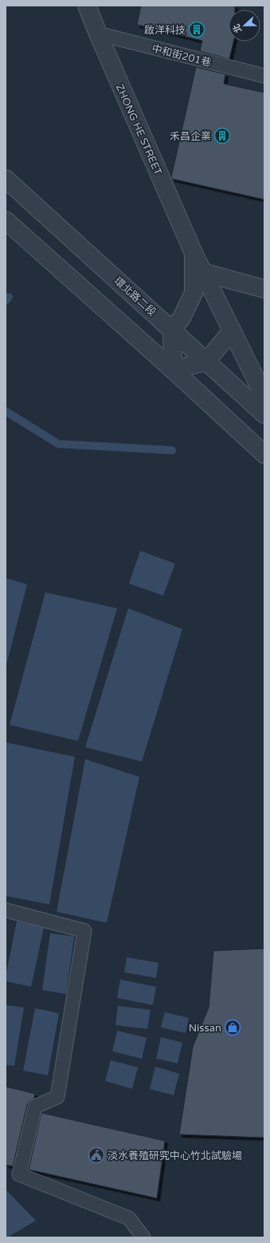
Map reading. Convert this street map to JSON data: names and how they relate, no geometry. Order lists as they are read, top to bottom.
{
  "streets": {
    "street": ["ZHONG HE STREET", "環北路二段"],
    "lane": ["中和街201巷"]
  },
  "crossings": [
    ["中和街201巷", "ZHONG HE STREET"],
    ["ZHONG HE STREET", "環北路二段"]
  ],
  "places": {
    "building": ["啟洋科技", "禾昌企業"],
    "shop": ["Nissan"],
    "public building": ["淡水養殖研究中心竹北試驗場"]
  },
  "north": "left"
}
